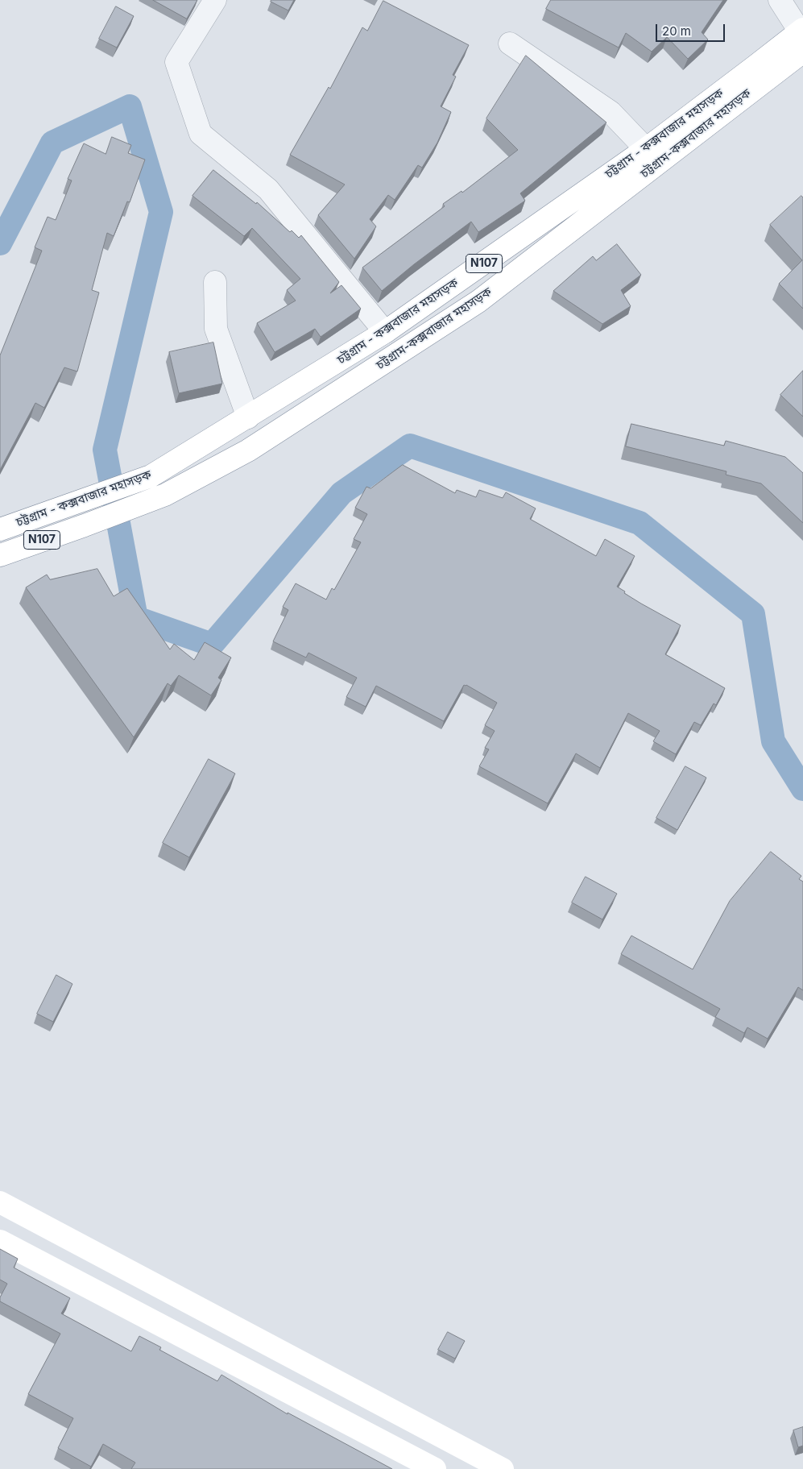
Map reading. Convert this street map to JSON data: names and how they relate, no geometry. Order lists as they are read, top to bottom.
{
  "streets": {
    "main road": ["চট্টগ্রাম - কক্সবাজার মহাসড়ক", "চট্টগ্রাম-কক্সবাজার মহাসড়ক", "N107"]
  },
  "crossings": [
    ["চট্টগ্রাম - কক্সবাজার মহাসড়ক", "চট্টগ্রাম-কক্সবাজার মহাসড়ক"]
  ],
  "scale_bar": "20 m"
}
